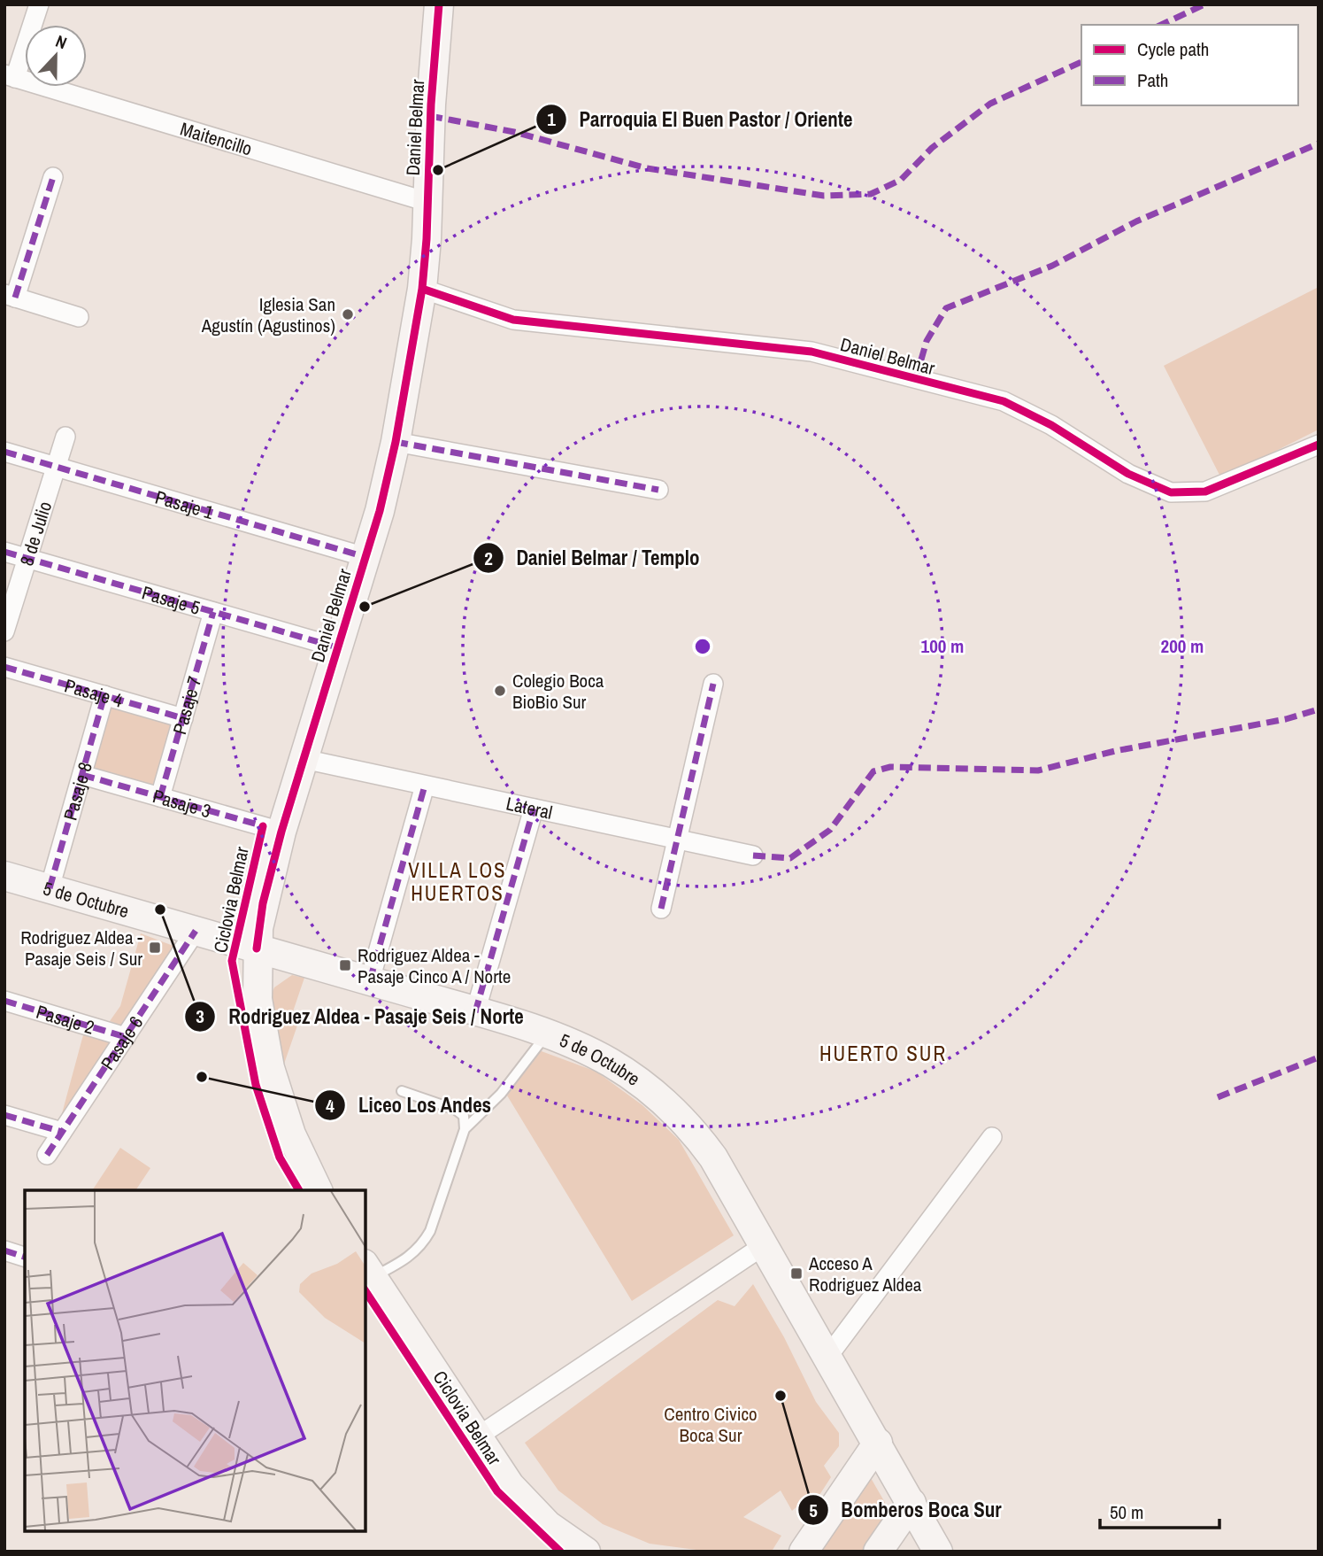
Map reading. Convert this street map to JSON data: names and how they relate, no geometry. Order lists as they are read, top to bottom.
{
  "streets": {
    "main road": ["Daniel Belmar", "5 de Octubre"],
    "street": [
      "Maitencillo",
      "Pasaje 1",
      "8 de Julio",
      "Pasaje 5",
      "Pasaje 4",
      "Pasaje 7",
      "Pasaje 8",
      "Pasaje 3",
      "Lateral",
      "Pasaje 2",
      "Pasaje 6"
    ],
    "cycle path": ["Ciclovia Belmar"]
  },
  "crossings": [
    ["Daniel Belmar", "Maitencillo"],
    ["Daniel Belmar", "Pasaje 1"],
    ["Daniel Belmar", "Pasaje 5"],
    ["Daniel Belmar", "Pasaje 3"],
    ["Daniel Belmar", "Lateral"],
    ["Daniel Belmar", "5 de Octubre"],
    ["Pasaje 1", "8 de Julio"],
    ["8 de Julio", "Pasaje 5"],
    ["Pasaje 5", "Pasaje 7"],
    ["Pasaje 4", "Pasaje 7"],
    ["Pasaje 4", "Pasaje 8"],
    ["Pasaje 7", "Pasaje 3"],
    ["Pasaje 8", "Pasaje 3"],
    ["Pasaje 8", "5 de Octubre"],
    ["5 de Octubre", "Pasaje 6"],
    ["Pasaje 2", "Pasaje 6"]
  ],
  "districts": ["VILLA LOS HUERTOS", "HUERTO SUR"],
  "parks": ["Centro Civico Boca Sur"],
  "places": {
    "other": [
      "Parroquia El Buen Pastor / Oriente",
      "Iglesia San Agustín (Agustinos)",
      "Daniel Belmar / Templo",
      "Colegio Boca BioBio Sur",
      "Rodriguez Aldea - Pasaje Seis / Norte",
      "Liceo Los Andes",
      "Bomberos Boca Sur"
    ],
    "transit": ["Rodriguez Aldea - Pasaje Seis / Sur", "Rodriguez Aldea - Pasaje Cinco A / Norte", "Acceso A Rodriguez Aldea"]
  },
  "legend": ["Cycle path", "Path"],
  "scale_bar": "50 m",
  "north": "top",
  "rings": ["100 m", "200 m"]
}
